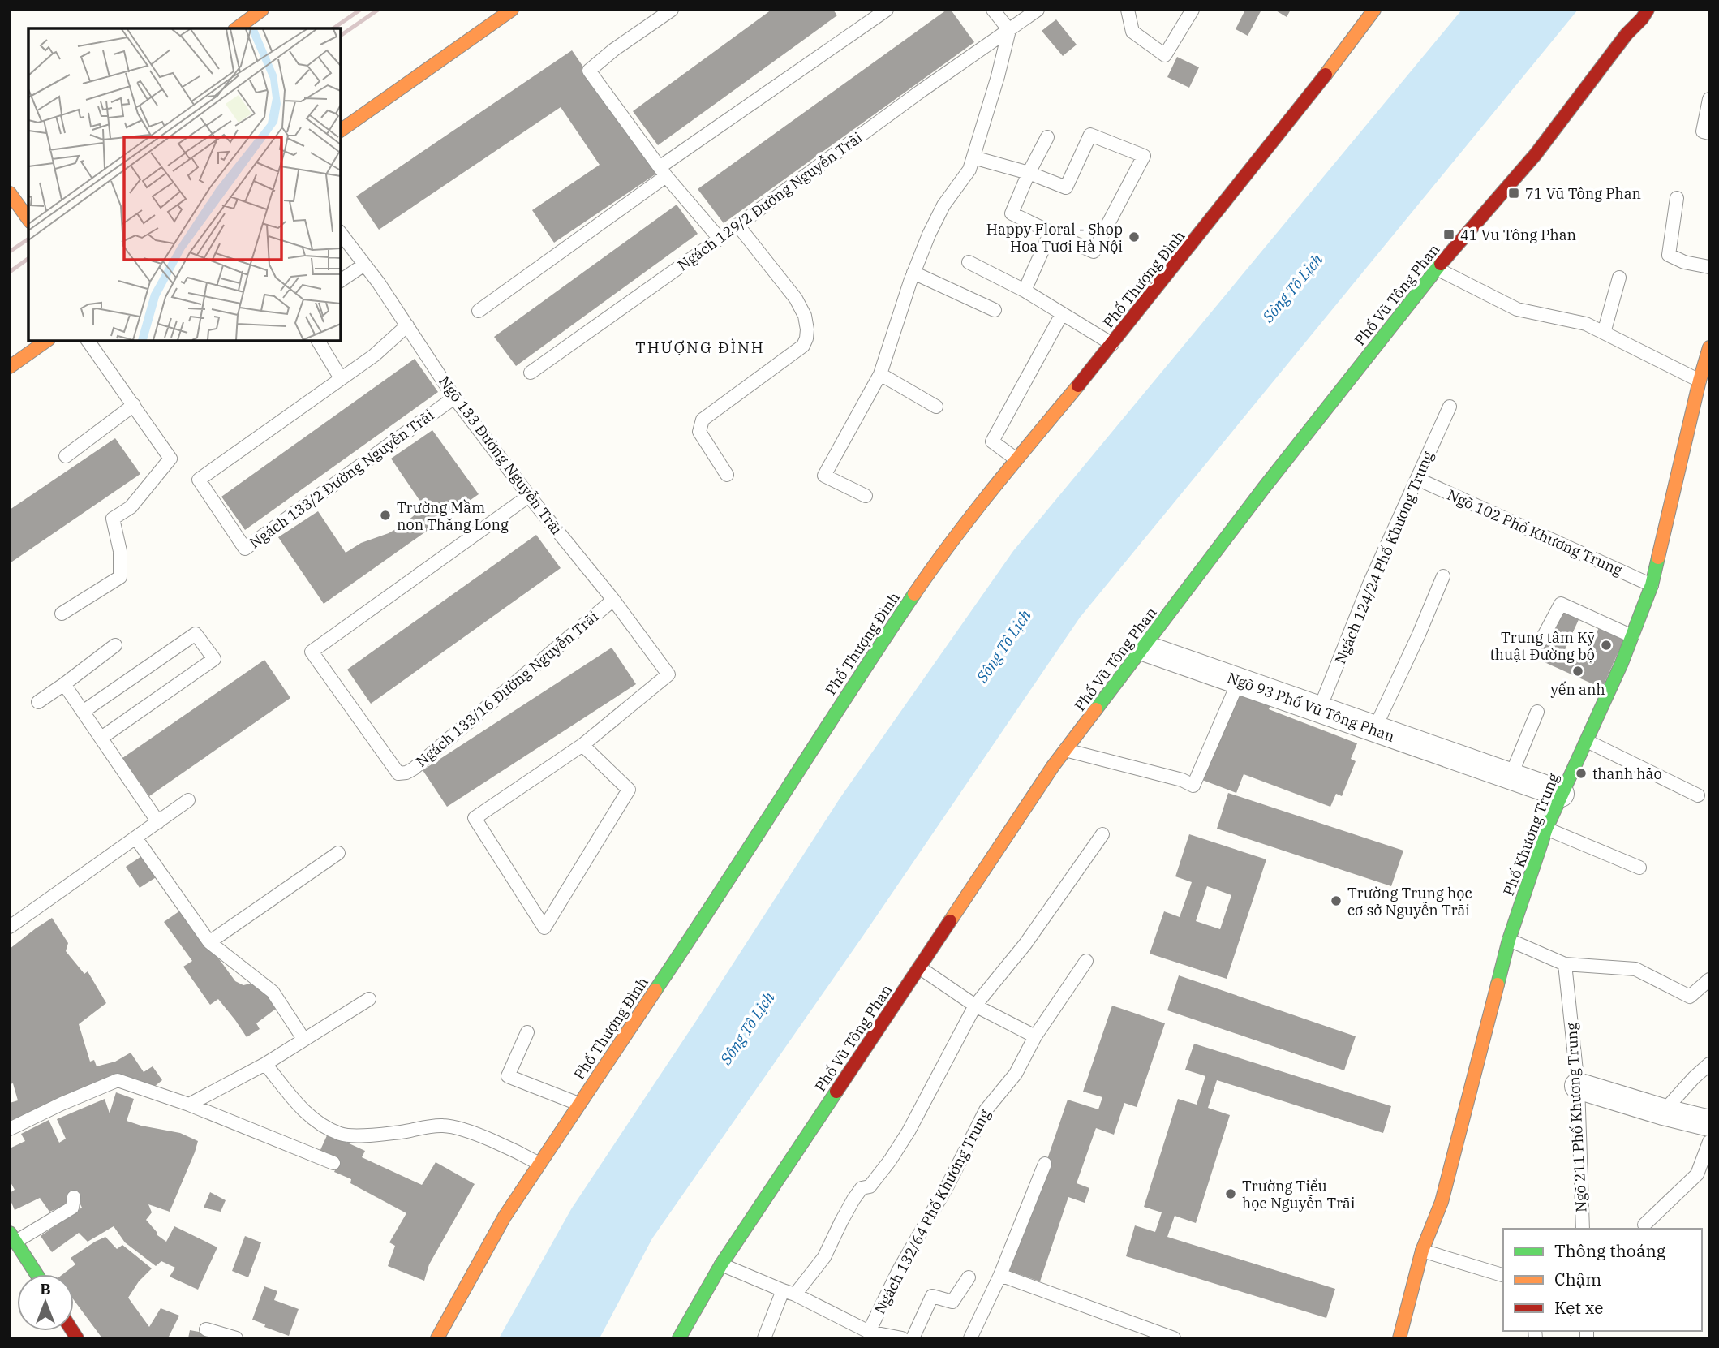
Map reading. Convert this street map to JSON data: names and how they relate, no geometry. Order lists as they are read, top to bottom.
{
  "streets": {
    "main road": ["Phố Thượng Đình", "Phố Vũ Tông Phan", "Phố Khương Trung"],
    "street": ["Ngõ 93 Phố Vũ Tông Phan"],
    "lane": [
      "Ngách 129/2 Đường Nguyễn Trãi",
      "Ngõ 133 Đường Nguyễn Trãi",
      "Ngách 133/2 Đường Nguyễn Trãi",
      "Ngõ 102 Phố Khương Trung",
      "Ngách 124/24 Phố Khương Trung",
      "Ngách 133/16 Đường Nguyễn Trãi",
      "Ngõ 211 Phố Khương Trung",
      "Ngách 132/64 Phố Khương Trung"
    ]
  },
  "crossings": [
    ["Phố Vũ Tông Phan", "Ngõ 93 Phố Vũ Tông Phan"],
    ["Ngõ 133 Đường Nguyễn Trãi", "Ngách 133/2 Đường Nguyễn Trãi"],
    ["Ngõ 133 Đường Nguyễn Trãi", "Ngách 133/16 Đường Nguyễn Trãi"],
    ["Ngõ 102 Phố Khương Trung", "Ngách 124/24 Phố Khương Trung"],
    ["Ngõ 102 Phố Khương Trung", "Phố Khương Trung"],
    ["Ngách 124/24 Phố Khương Trung", "Ngõ 93 Phố Vũ Tông Phan"],
    ["Ngõ 93 Phố Vũ Tông Phan", "Phố Khương Trung"]
  ],
  "districts": ["THƯỢNG ĐÌNH"],
  "water": ["Sông Tô Lịch"],
  "places": {
    "transit": ["71 Vũ Tông Phan", "41 Vũ Tông Phan"],
    "other": [
      "Happy Floral - Shop Hoa Tươi Hà Nội",
      "Trường Mầm non Thăng Long",
      "Trung tâm Kỹ thuật Đường bộ",
      "yến anh",
      "thanh hảo",
      "Trường Trung học cơ sở Nguyễn Trãi",
      "Trường Tiểu học Nguyễn Trãi"
    ]
  },
  "legend": ["Thông thoáng", "Chậm", "Kẹt xe"],
  "north": "top"
}
